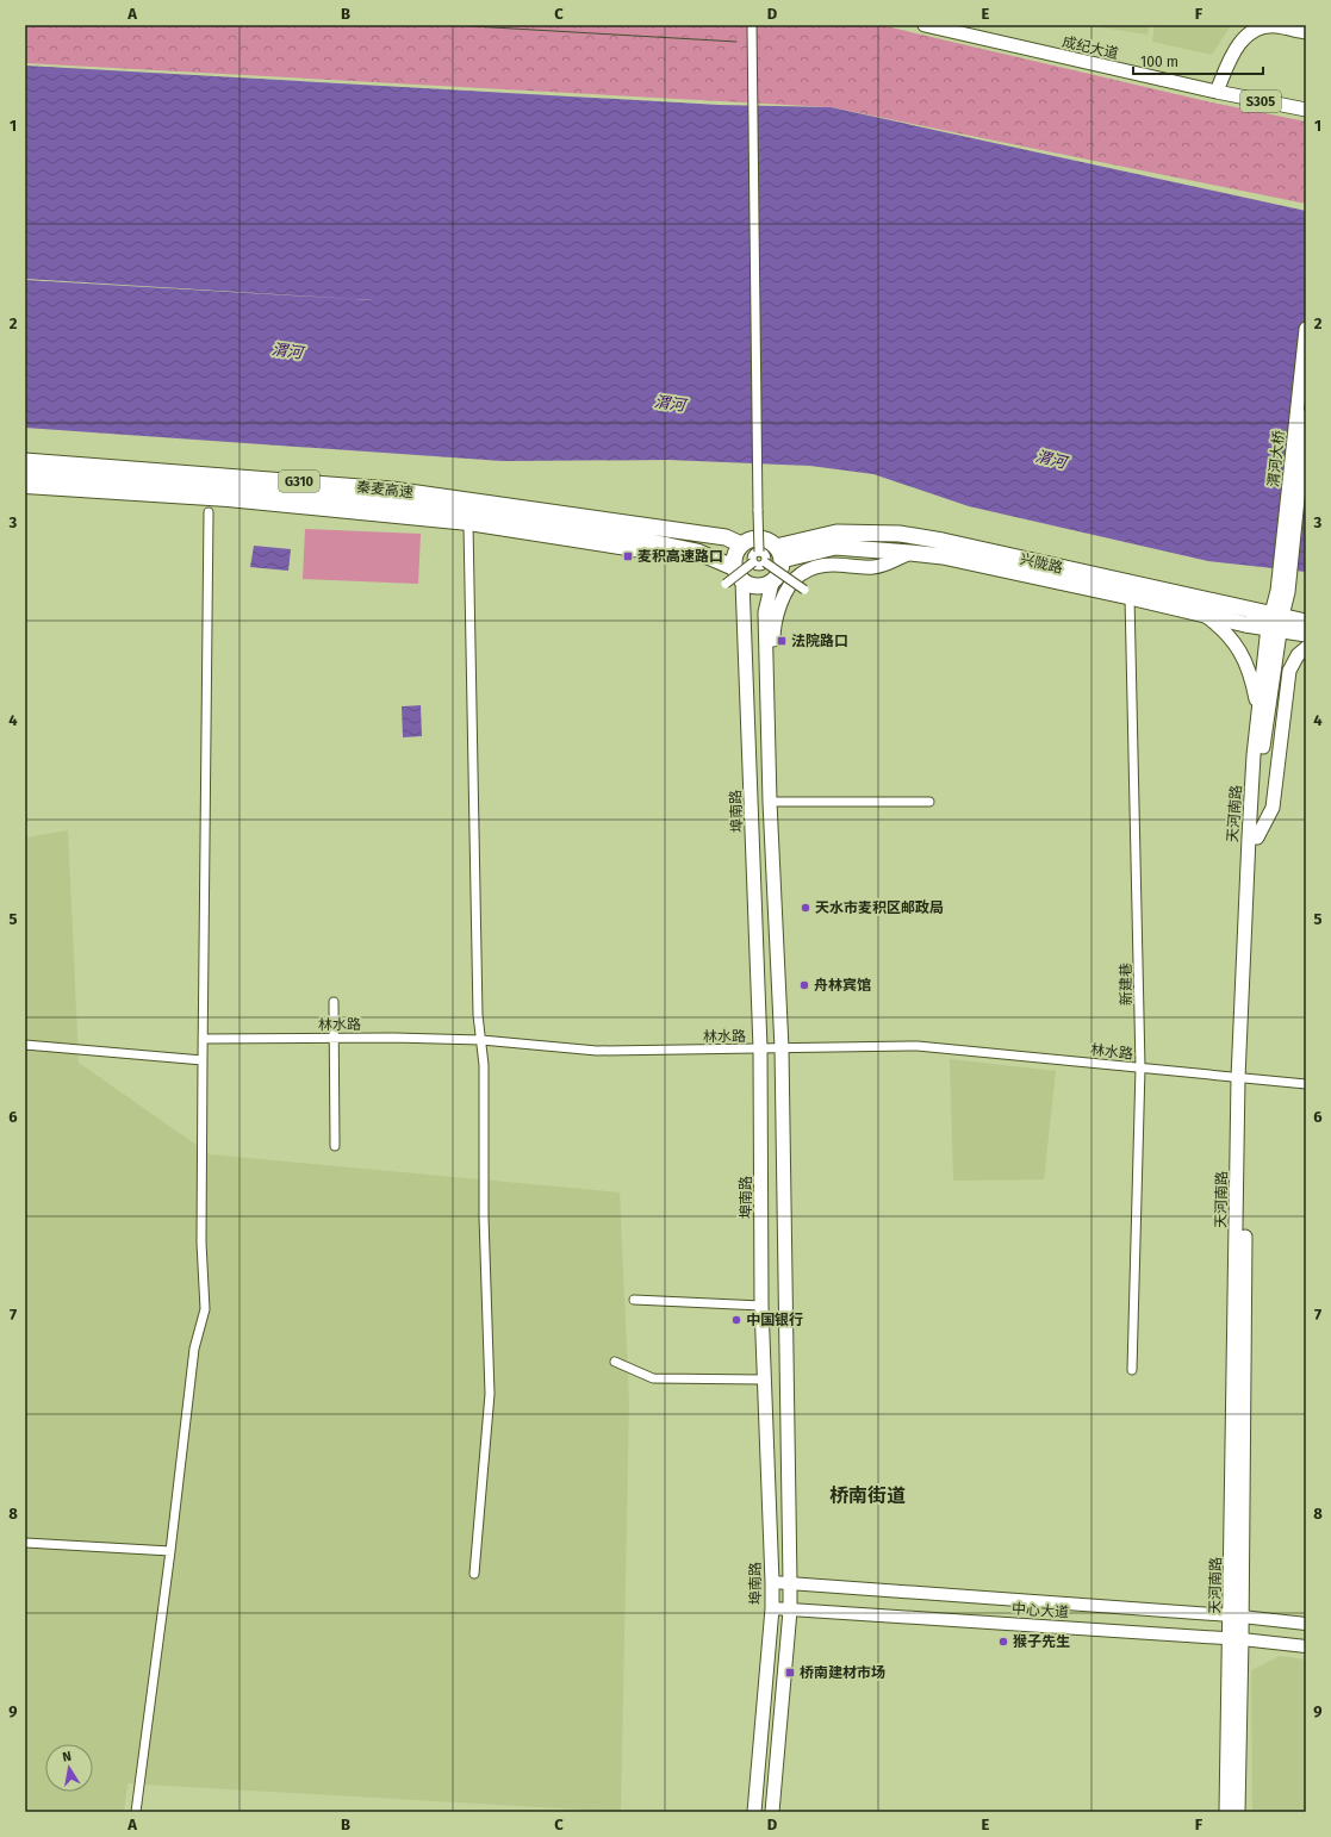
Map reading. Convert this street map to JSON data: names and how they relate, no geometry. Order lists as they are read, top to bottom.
{
  "streets": {
    "highway": ["G310", "秦麦高速", "兴陇路"],
    "main road": [
      "成纪大道",
      "S305",
      "渭河大桥",
      "埠南路",
      "天河南路",
      "中心大道"
    ],
    "street": ["新建巷", "林水路"]
  },
  "crossings": [
    ["渭河大桥", "天河南路"],
    ["兴陇路", "天河南路"],
    ["兴陇路", "新建巷"],
    ["埠南路", "林水路"],
    ["埠南路", "中心大道"],
    ["天河南路", "林水路"],
    ["天河南路", "中心大道"],
    ["新建巷", "林水路"]
  ],
  "districts": ["桥南街道"],
  "water": ["渭河"],
  "places": {
    "transit": ["麦积高速路口", "法院路口", "桥南建材市场"],
    "other": [
      "天水市麦积区邮政局",
      "舟林宾馆",
      "中国银行",
      "猴子先生"
    ]
  },
  "scale_bar": "100 m",
  "north": "top",
  "grid": {
    "columns": [
      "A",
      "B",
      "C",
      "D",
      "E",
      "F"
    ],
    "rows": [
      "1",
      "2",
      "3",
      "4",
      "5",
      "6",
      "7",
      "8",
      "9"
    ]
  }
}
